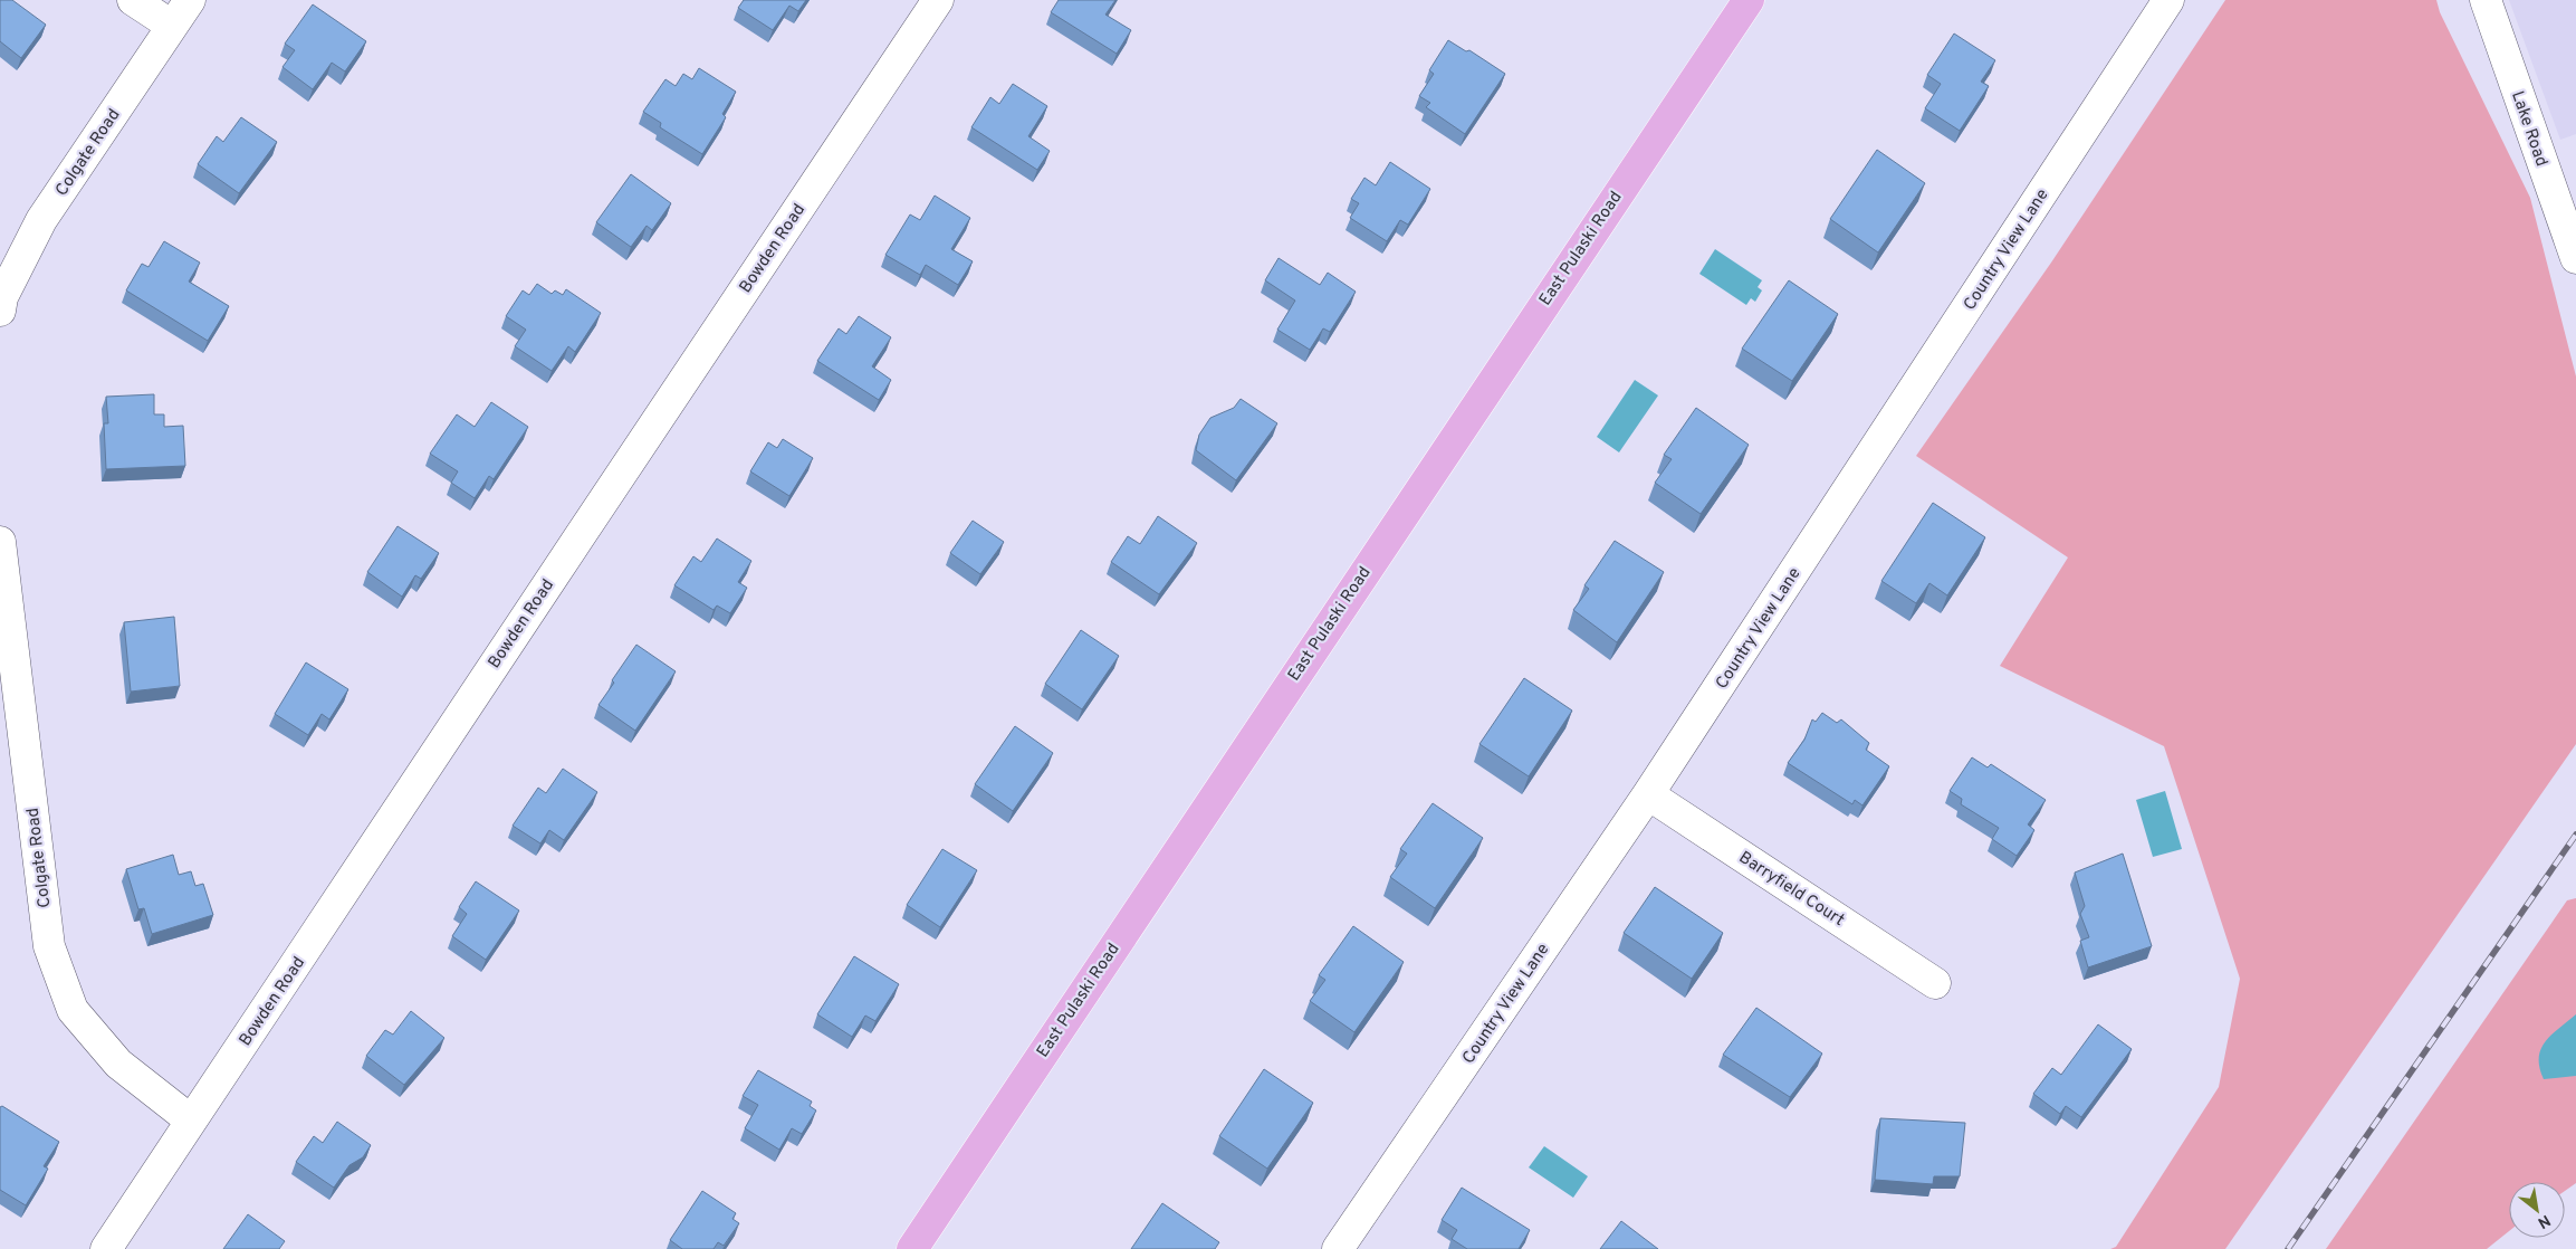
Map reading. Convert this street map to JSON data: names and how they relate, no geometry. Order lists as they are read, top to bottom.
{
  "streets": {
    "main road": ["East Pulaski Road"],
    "street": [
      "Lake Road",
      "Colgate Road",
      "Bowden Road",
      "Country View Lane",
      "Barryfield Court"
    ]
  },
  "crossings": [
    ["Colgate Road", "Bowden Road"],
    ["Country View Lane", "Barryfield Court"]
  ],
  "north": "bottom right"
}
